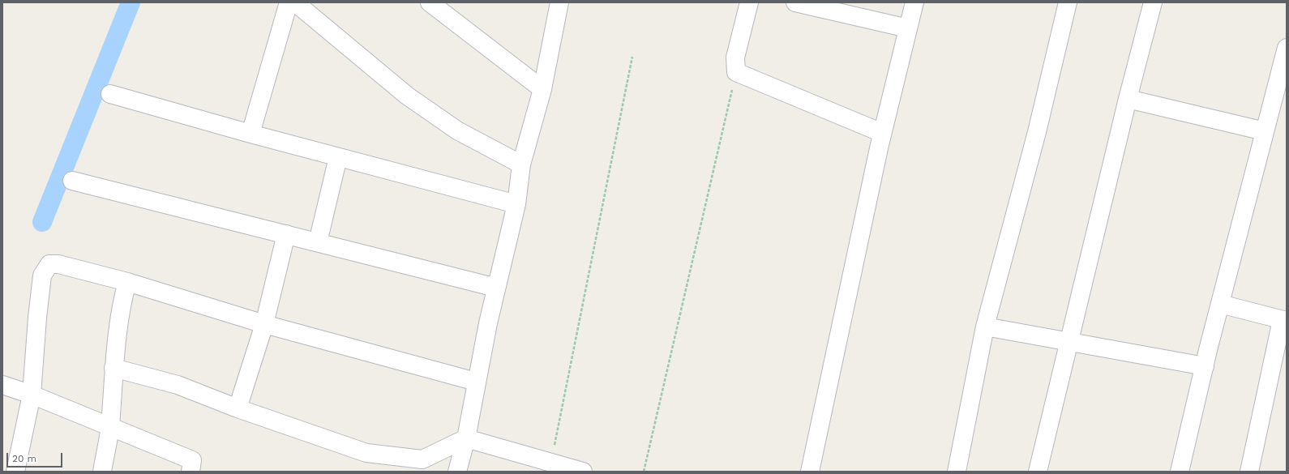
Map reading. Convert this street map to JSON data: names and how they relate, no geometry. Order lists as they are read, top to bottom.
{
  "scale_bar": "20 m"
}
